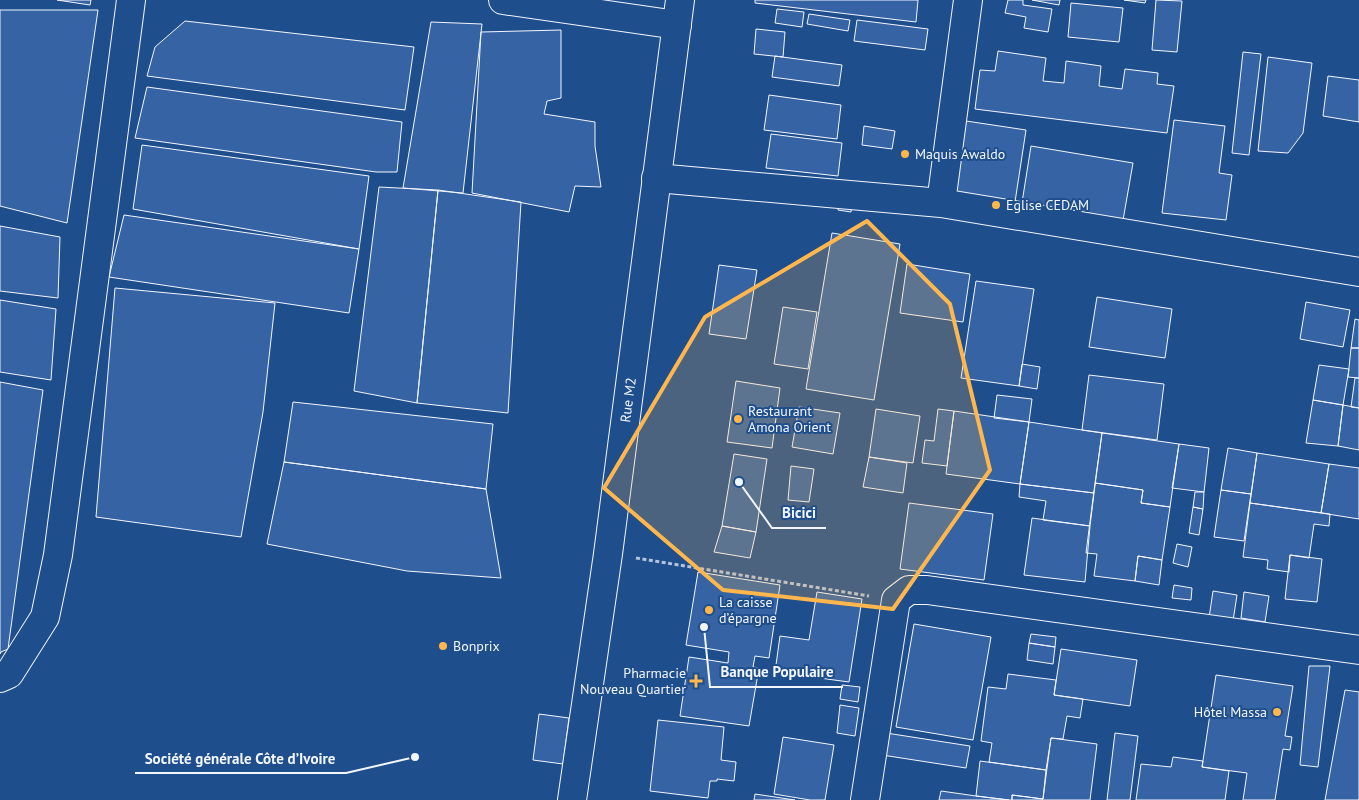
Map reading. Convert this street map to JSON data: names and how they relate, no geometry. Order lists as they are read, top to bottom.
{
  "streets": {
    "street": ["Rue M2"]
  },
  "places": {
    "other": [
      "Maquis Awaldo",
      "Eglise CEDAM",
      "Restaurant Amona Orient",
      "Bicici",
      "La caisse d’épargne",
      "Banque Populaire",
      "Bonprix",
      "Hôtel Massa",
      "Société générale Côte d’Ivoire"
    ],
    "health": ["Pharmacie Nouveau Quartier"]
  }
}
